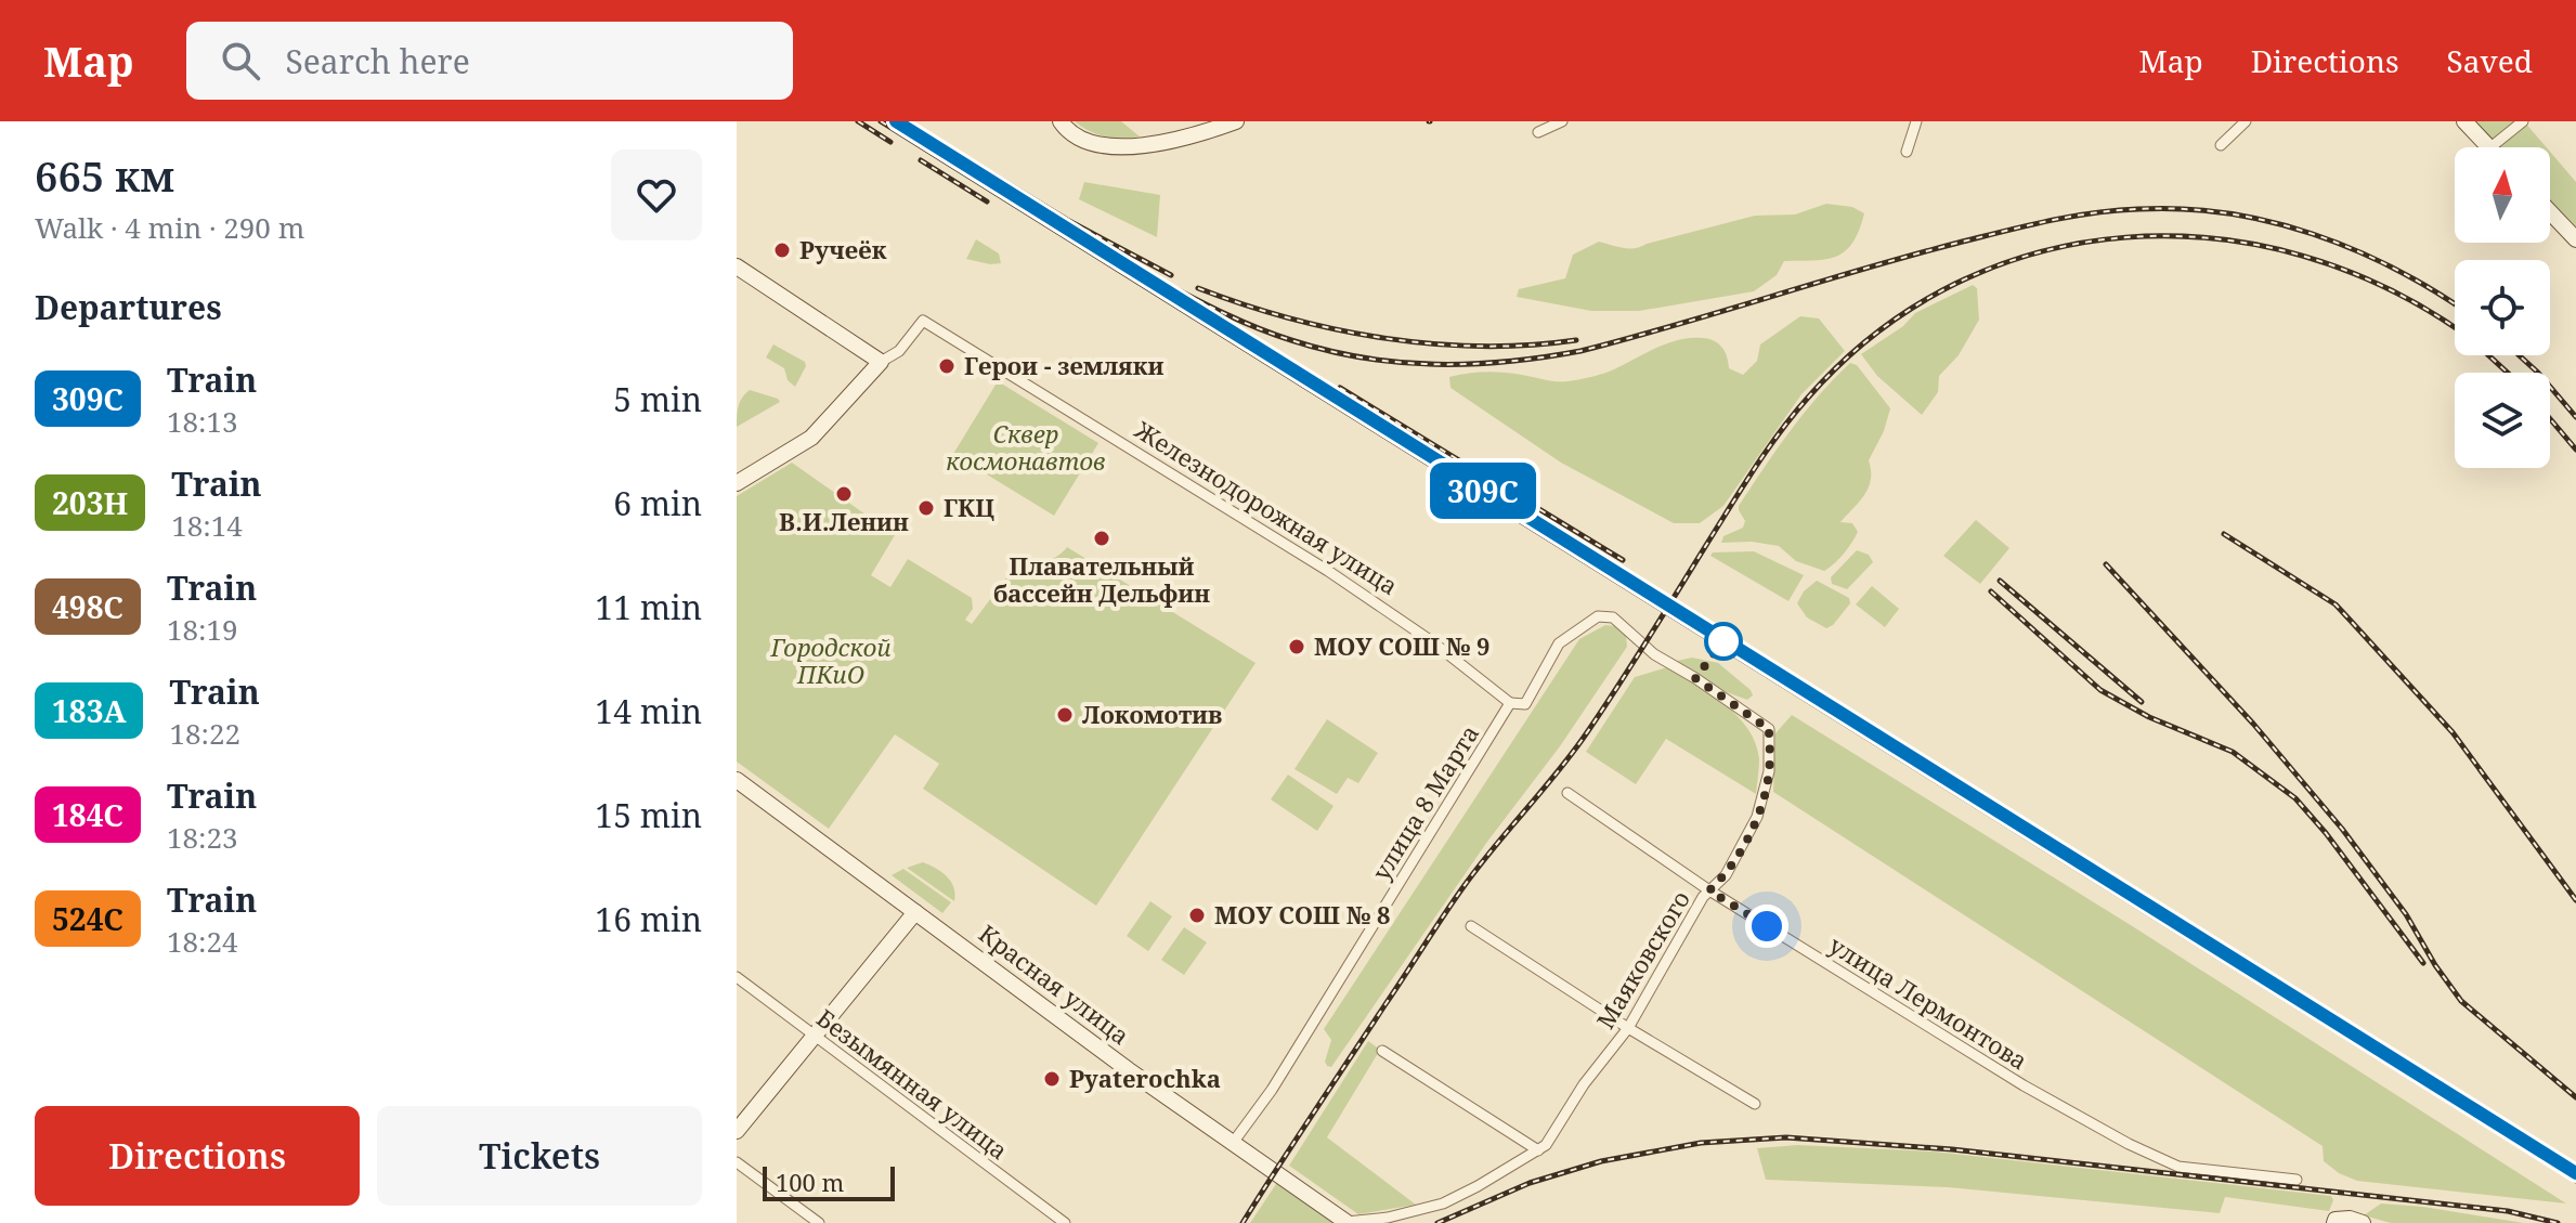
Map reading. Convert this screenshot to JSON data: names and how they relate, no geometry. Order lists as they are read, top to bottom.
{
  "streets": {
    "street": [
      "Железнодорожная улица",
      "улица 8 Марта",
      "Маяковского",
      "Красная улица",
      "улица Лермонтова",
      "Безымянная улица"
    ]
  },
  "crossings": [
    ["Железнодорожная улица", "улица 8 Марта"],
    ["улица 8 Марта", "Маяковского"],
    ["улица 8 Марта", "Красная улица"],
    ["Маяковского", "Красная улица"],
    ["Маяковского", "улица Лермонтова"]
  ],
  "parks": ["Сквер космонавтов", "Городской ПКиО"],
  "places": [
    "Ручеёк",
    "Герои - земляки",
    "В.И.Ленин",
    "ГКЦ",
    "Плавательный бассейн Дельфин",
    "МОУ СОШ № 9",
    "Локомотив",
    "МОУ СОШ № 8",
    "Pyaterochka"
  ],
  "scale_bar": "100 m",
  "north": "top",
  "page": {
    "header": "Map",
    "search": "Search here",
    "nav": ["Map", "Directions", "Saved"],
    "heading": [
      ["665 км", "Walk · 4 min · 290 m"],
      "Departures"
    ],
    "on_map": "309С",
    "list": [
      {
        "mark": "309С",
        "name": "Train",
        "note": "18:13",
        "value": "5 min"
      },
      {
        "mark": "203Н",
        "name": "Train",
        "note": "18:14",
        "value": "6 min"
      },
      {
        "mark": "498С",
        "name": "Train",
        "note": "18:19",
        "value": "11 min"
      },
      {
        "mark": "183А",
        "name": "Train",
        "note": "18:22",
        "value": "14 min"
      },
      {
        "mark": "184С",
        "name": "Train",
        "note": "18:23",
        "value": "15 min"
      },
      {
        "mark": "524С",
        "name": "Train",
        "note": "18:24",
        "value": "16 min"
      }
    ],
    "buttons": ["Directions", "Tickets"],
    "scale": "100 m"
  }
}
